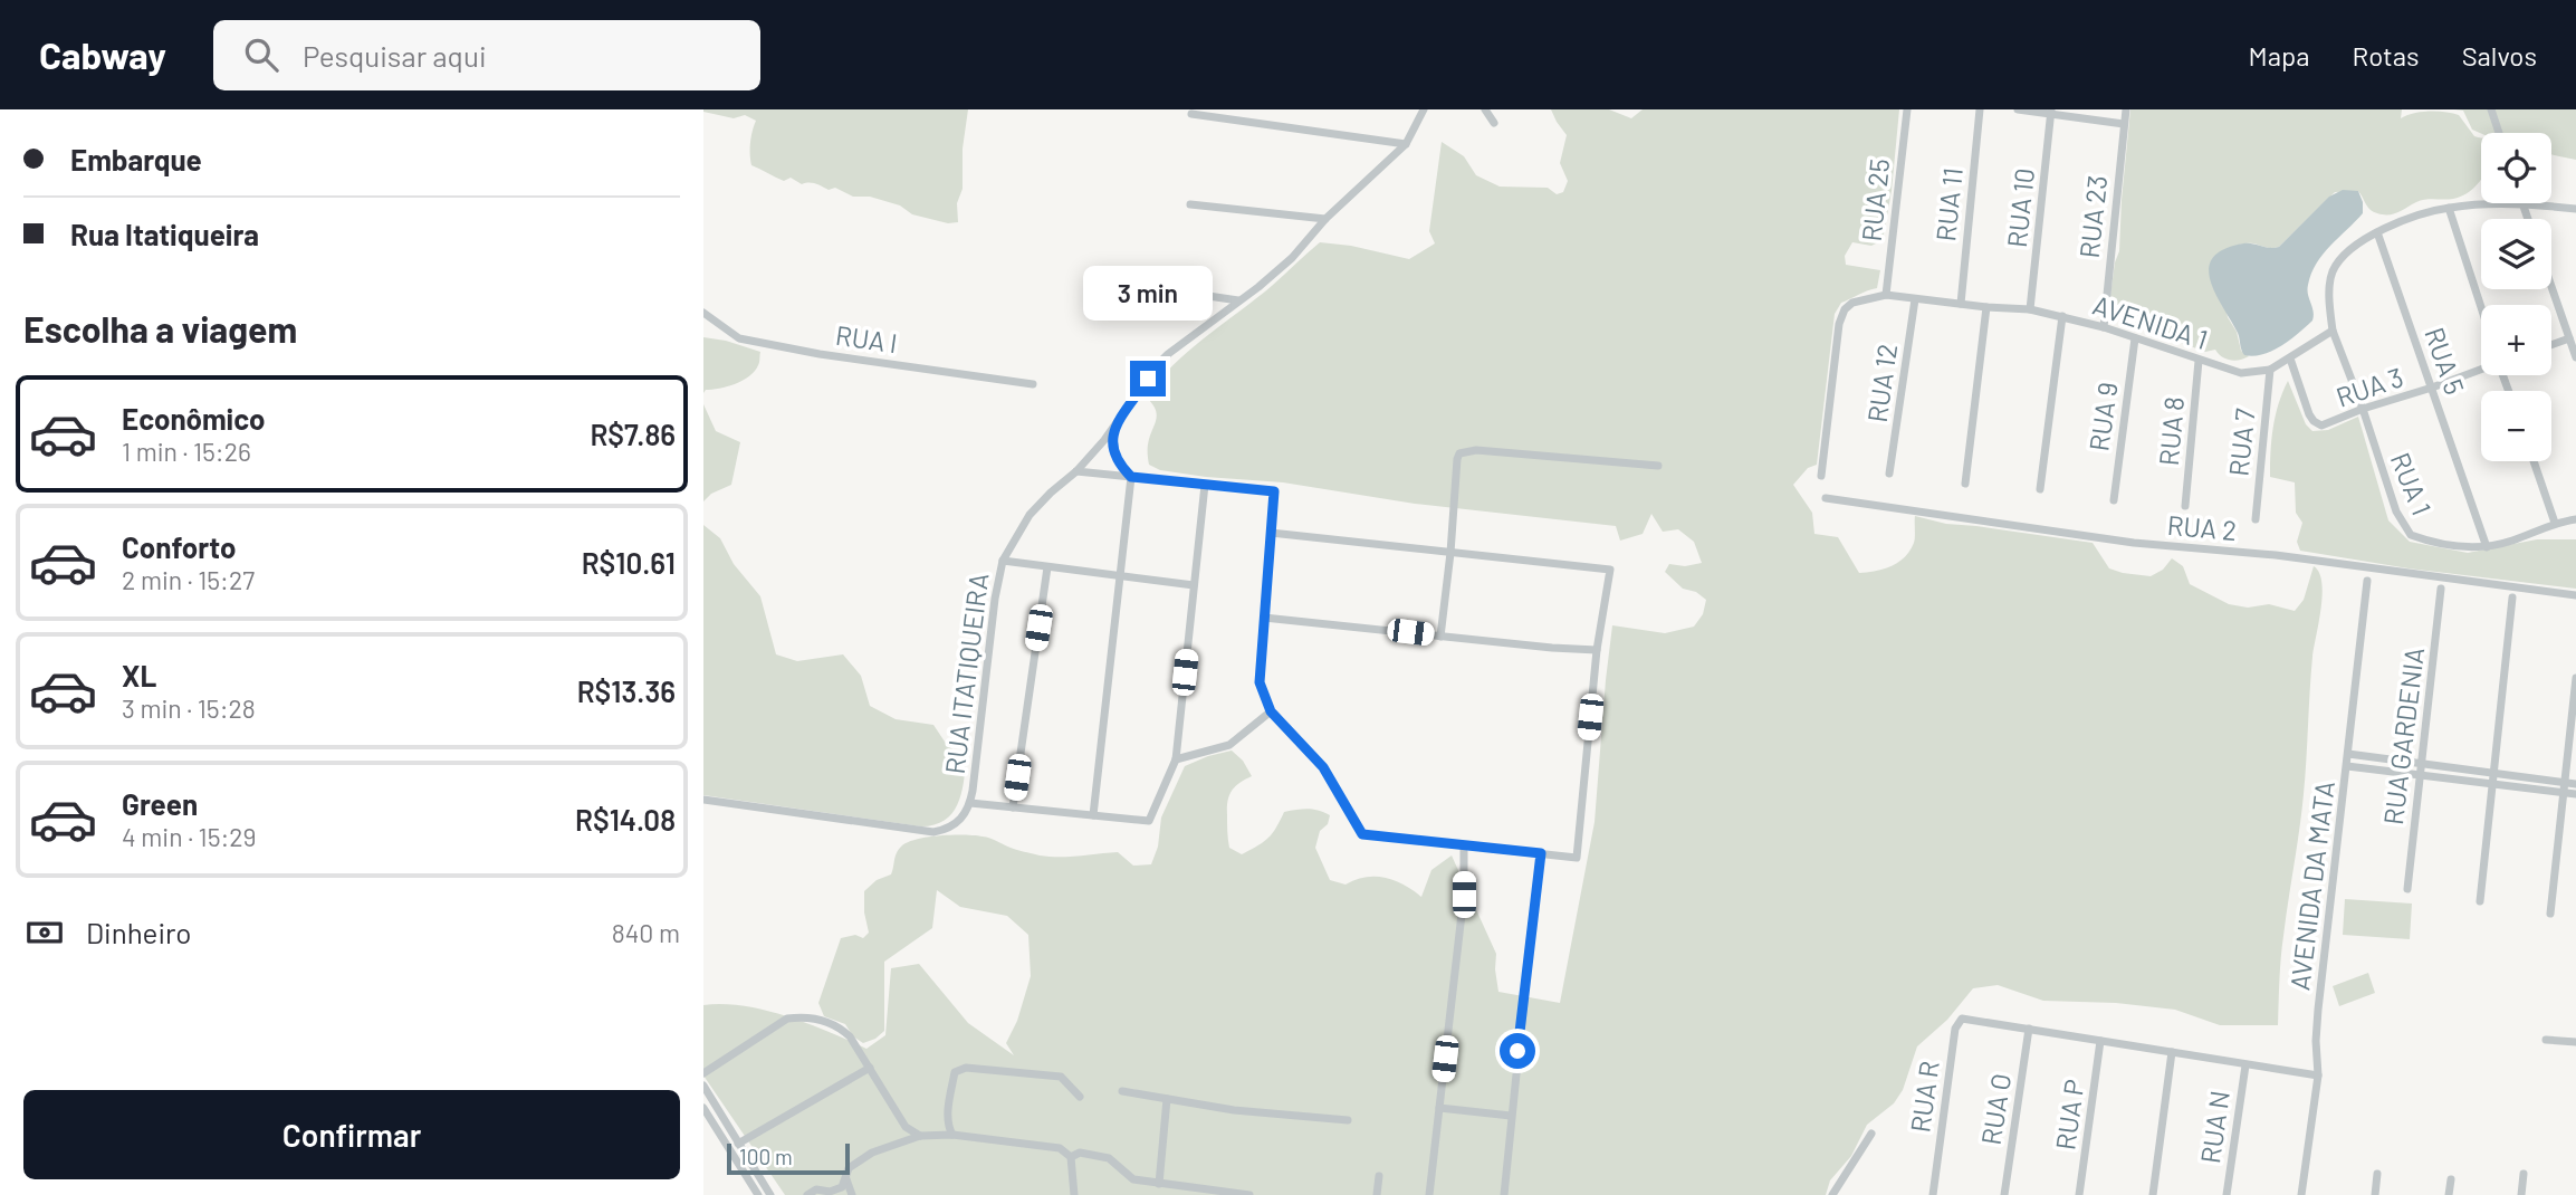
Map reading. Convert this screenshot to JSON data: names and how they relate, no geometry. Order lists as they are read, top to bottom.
{
  "streets": {
    "street": [
      "RUA 25",
      "RUA 11",
      "RUA 10",
      "RUA 23",
      "AVENIDA 1",
      "RUA I",
      "RUA 5",
      "RUA 12",
      "RUA 3",
      "RUA 9",
      "RUA 8",
      "RUA 7",
      "RUA 1",
      "RUA 2",
      "RUA ITATIQUEIRA",
      "RUA GARDENIA",
      "AVENIDA DA MATA",
      "RUA R",
      "RUA O",
      "RUA P",
      "RUA N"
    ]
  },
  "crossings": [
    ["RUA 25", "AVENIDA 1"],
    ["RUA 11", "AVENIDA 1"],
    ["RUA 10", "AVENIDA 1"],
    ["RUA 23", "AVENIDA 1"],
    ["AVENIDA 1", "RUA 12"],
    ["AVENIDA 1", "RUA 3"],
    ["AVENIDA 1", "RUA 9"],
    ["AVENIDA 1", "RUA 8"],
    ["AVENIDA 1", "RUA 7"],
    ["AVENIDA 1", "RUA 1"],
    ["RUA 5", "RUA 3"],
    ["RUA 5", "RUA 1"],
    ["RUA 3", "RUA 1"],
    ["RUA R", "RUA O"]
  ],
  "scale_bar": "100 m",
  "page": {
    "header": "Cabway",
    "search": "Pesquisar aqui",
    "nav": ["Mapa", "Rotas", "Salvos"],
    "banner": ["Embarque", "Rua Itatiqueira"],
    "map_buttons": ["+", "−"],
    "bubble": "3 min",
    "heading": "Escolha a viagem",
    "list": [
      {
        "name": "Econômico",
        "note": "1 min · 15:26",
        "value": "R$7.86"
      },
      {
        "name": "Conforto",
        "note": "2 min · 15:27",
        "value": "R$10.61"
      },
      {
        "name": "XL",
        "note": "3 min · 15:28",
        "value": "R$13.36"
      },
      {
        "name": "Green",
        "note": "4 min · 15:29",
        "value": "R$14.08"
      }
    ],
    "pay": ["Dinheiro", "840 m"],
    "buttons": "Confirmar",
    "scale": "100 m"
  }
}
